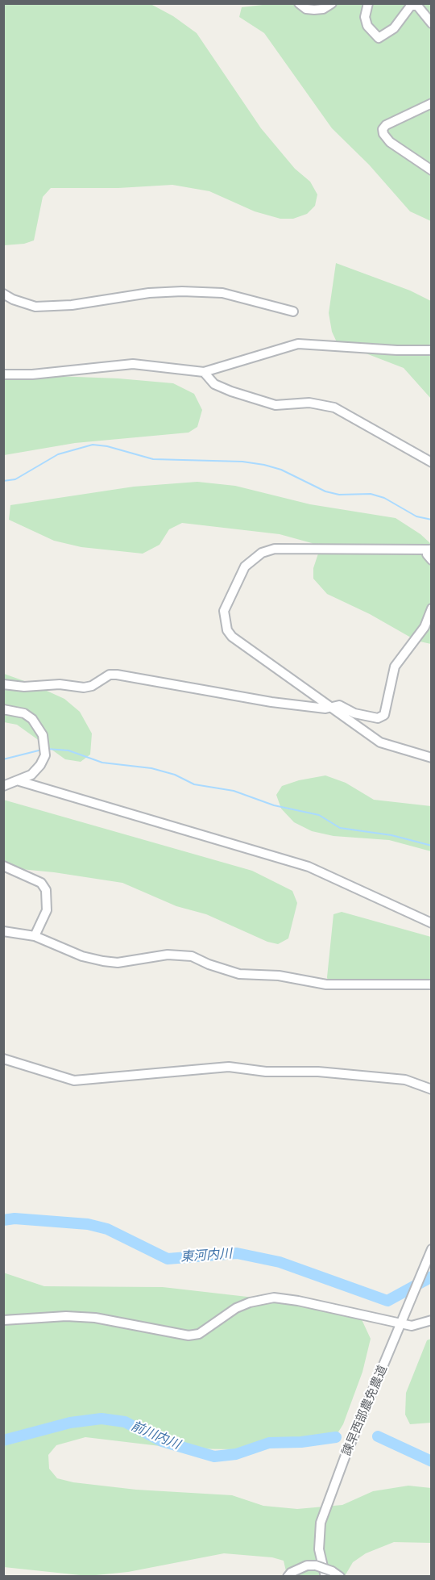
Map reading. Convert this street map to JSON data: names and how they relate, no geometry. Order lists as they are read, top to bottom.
{
  "streets": {
    "street": ["諫早西部農免農道"]
  },
  "water": ["東河内川", "前川内川"]
}
